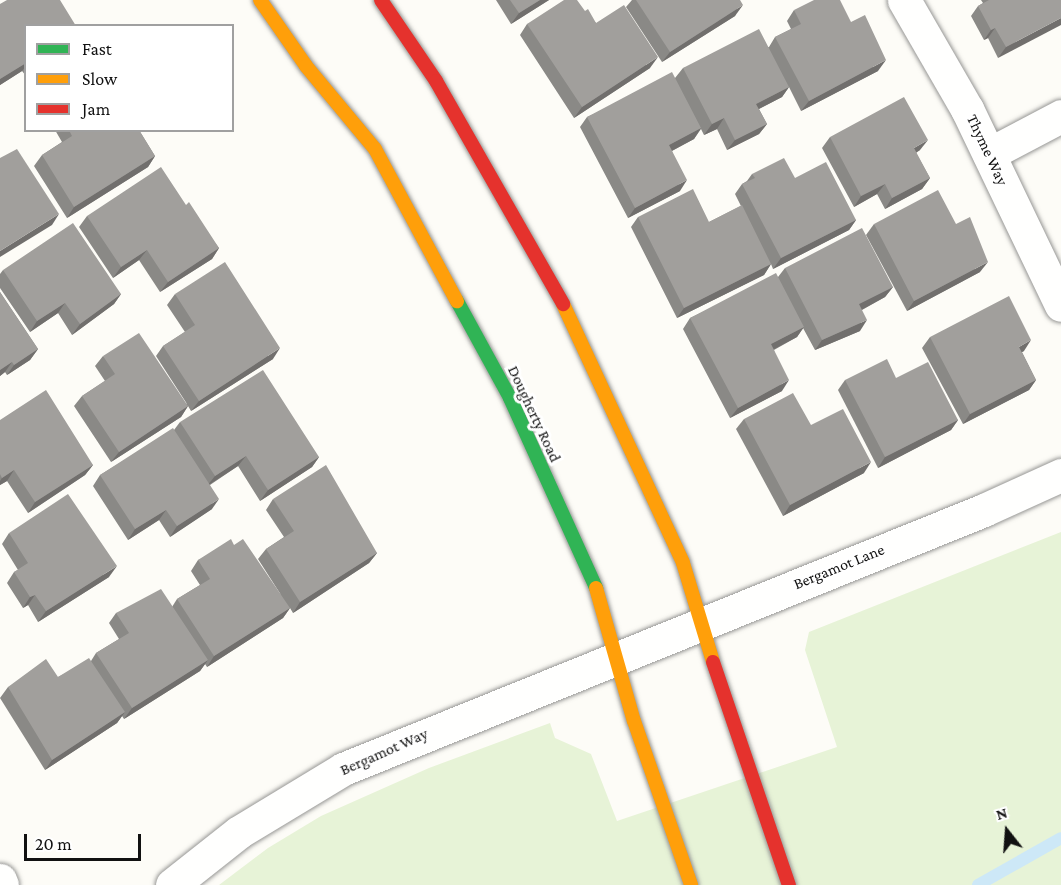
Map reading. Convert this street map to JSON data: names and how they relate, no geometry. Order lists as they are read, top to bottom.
{
  "streets": {
    "main road": ["Dougherty Road"],
    "street": ["Thyme Way", "Bergamot Lane", "Bergamot Way"]
  },
  "crossings": [
    ["Dougherty Road", "Bergamot Lane"],
    ["Dougherty Road", "Bergamot Way"],
    ["Bergamot Lane", "Bergamot Way"]
  ],
  "legend": ["Fast", "Slow", "Jam"],
  "scale_bar": "20 m",
  "north": "top"
}
